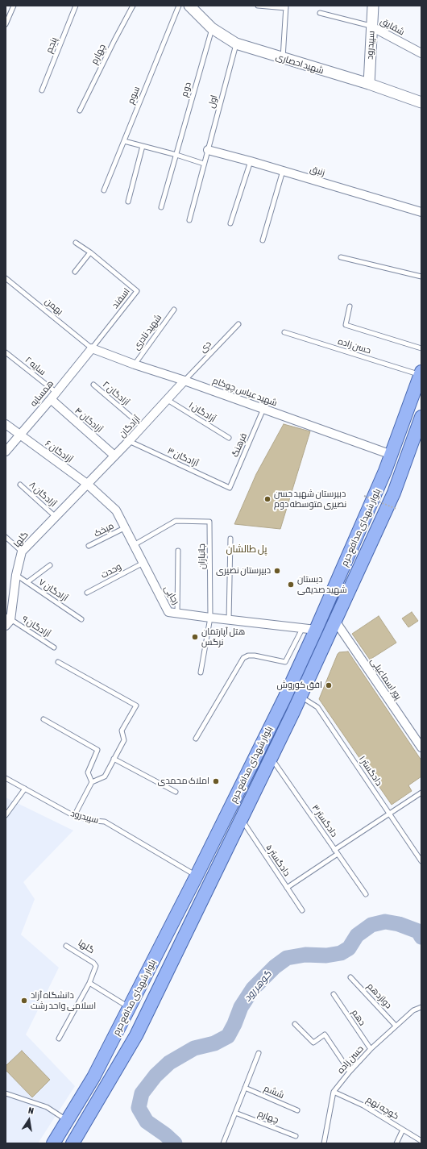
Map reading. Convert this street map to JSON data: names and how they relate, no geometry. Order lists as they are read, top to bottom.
{
  "streets": {
    "main road": ["بلوار شهدای مدافع حرم"],
    "street": [
      "شقایق",
      "سپیدرود",
      "شهید احصاری",
      "زنبق",
      "شهید عباس چوکام",
      "همسایه",
      "آزادگان ۴",
      "آزادگان",
      "آزادگان ۶",
      "گلها",
      "رجایی",
      "پور اسماعیلی"
    ],
    "lane": [
      "پنجم",
      "چهارم",
      "دوم",
      "سوم",
      "اول",
      "اسفند",
      "بهمن",
      "شهید نادری",
      "حسن زاده",
      "دی",
      "سایه ۲",
      "آزادگان ۲",
      "آزادگان ۱",
      "فرهنگ",
      "آزادگان ۳",
      "آزادگان ۸",
      "میخک",
      "جانبازان",
      "وحدت",
      "آزادگان ۷",
      "آزادگان ۹",
      "دادگستر ۱",
      "دادگستر ۳",
      "دادگستر ۵",
      "دوازدهم",
      "دهم",
      "ششم",
      "کوچه نهم"
    ]
  },
  "crossings": [
    ["شقایق", "سپیدرود"],
    ["سپیدرود", "شهید احصاری"],
    ["سپیدرود", "بلوار شهدای مدافع حرم"],
    ["شهید احصاری", "دوم"],
    ["شهید احصاری", "اول"],
    ["اول", "زنبق"],
    ["اسفند", "بهمن"],
    ["اسفند", "شهید عباس چوکام"],
    ["اسفند", "همسایه"],
    ["بهمن", "شهید عباس چوکام"],
    ["بهمن", "همسایه"],
    ["شهید نادری", "شهید عباس چوکام"],
    ["حسن زاده", "بلوار شهدای مدافع حرم"],
    ["حسن زاده", "دوازدهم"],
    ["حسن زاده", "دهم"],
    ["حسن زاده", "کوچه نهم"],
    ["دی", "شهید عباس چوکام"],
    ["دی", "آزادگان"],
    ["سایه ۲", "همسایه"],
    ["سایه ۲", "آزادگان ۴"],
    ["شهید عباس چوکام", "همسایه"],
    ["شهید عباس چوکام", "آزادگان"],
    ["شهید عباس چوکام", "فرهنگ"],
    ["شهید عباس چوکام", "بلوار شهدای مدافع حرم"],
    ["همسایه", "آزادگان ۴"],
    ["همسایه", "آزادگان ۶"],
    ["آزادگان ۲", "آزادگان"],
    ["آزادگان ۱", "آزادگان"],
    ["آزادگان ۴", "آزادگان"],
    ["آزادگان", "آزادگان ۶"],
    ["آزادگان", "آزادگان ۳"],
    ["آزادگان", "گلها"],
    ["آزادگان", "رجایی"],
    ["فرهنگ", "آزادگان ۳"],
    ["آزادگان ۶", "گلها"],
    ["آزادگان ۶", "رجایی"],
    ["آزادگان ۸", "گلها"],
    ["بلوار شهدای مدافع حرم", "رجایی"],
    ["بلوار شهدای مدافع حرم", "پور اسماعیلی"],
    ["بلوار شهدای مدافع حرم", "دادگستر ۱"],
    ["بلوار شهدای مدافع حرم", "دادگستر ۳"],
    ["بلوار شهدای مدافع حرم", "دادگستر ۵"],
    ["میخک", "رجایی"],
    ["گلها", "آزادگان ۷"],
    ["گلها", "رجایی"],
    ["گلها", "آزادگان ۹"],
    ["جانبازان", "رجایی"],
    ["وحدت", "رجایی"]
  ],
  "districts": ["پل طالشان"],
  "water": ["گوهر رود"],
  "places": [
    "دبیرستان شهید حسن نصیری متوسطه دوم",
    "دبیرستان نصیری",
    "دبستان شهید صدیقی",
    "هتل آپارتمان نرگس",
    "افق کوروش",
    "املاک محمدی",
    "دانشگاه آزاد اسلامی واحد رشت"
  ],
  "north": "top"
}
